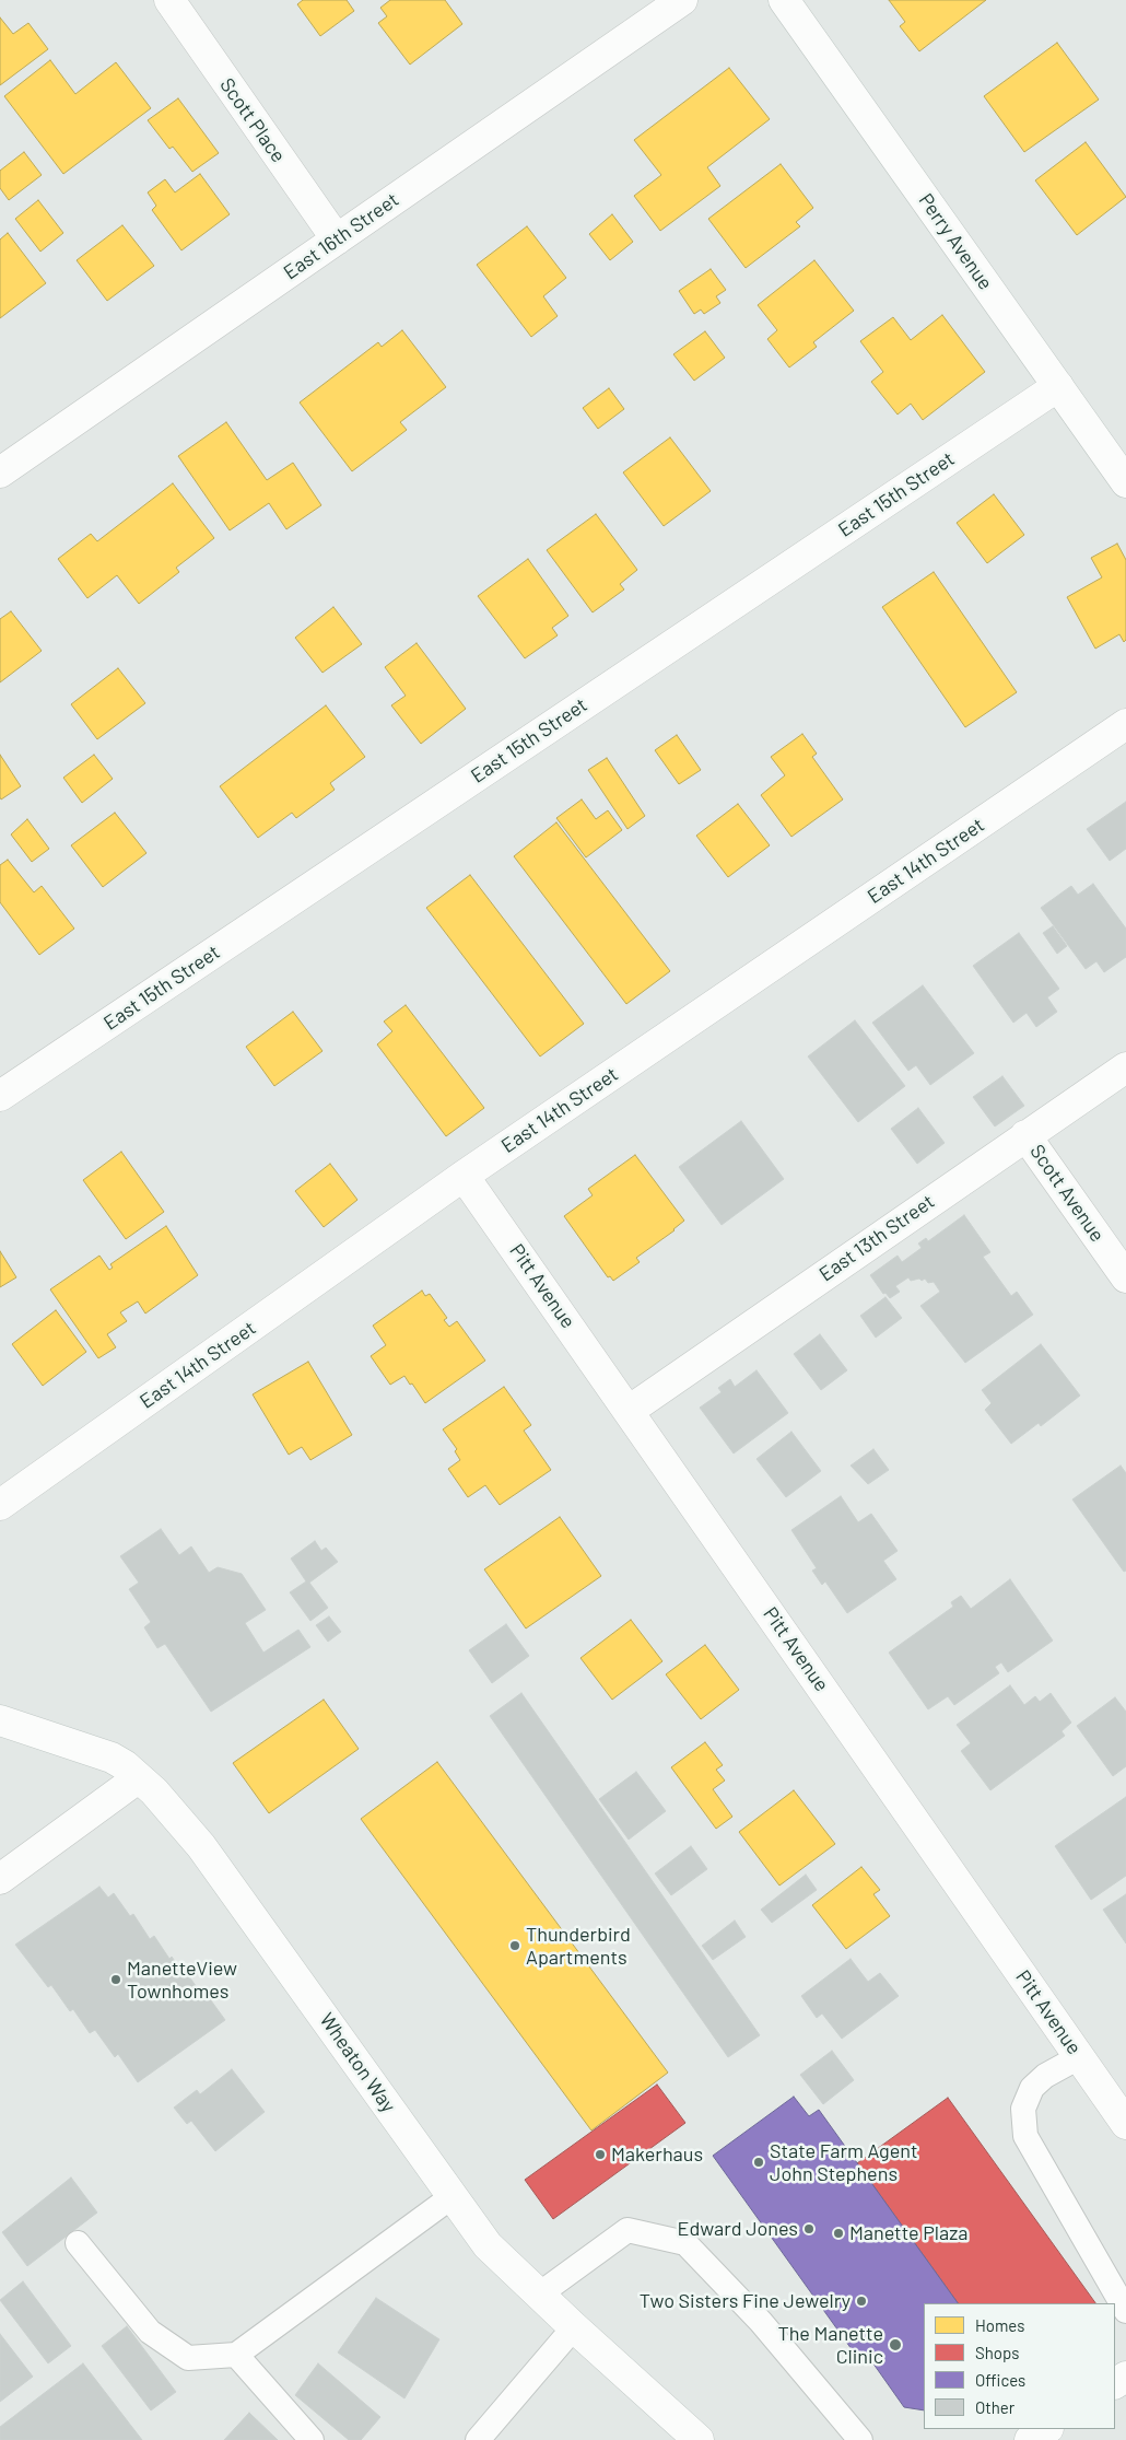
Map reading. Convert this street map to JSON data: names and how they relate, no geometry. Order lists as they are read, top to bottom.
{
  "streets": {
    "street": [
      "Scott Place",
      "East 16th Street",
      "Perry Avenue",
      "East 15th Street",
      "East 14th Street",
      "Scott Avenue",
      "East 13th Street",
      "Pitt Avenue",
      "Wheaton Way"
    ]
  },
  "crossings": [
    ["Scott Place", "East 16th Street"],
    ["Perry Avenue", "East 15th Street"],
    ["East 14th Street", "Pitt Avenue"],
    ["Scott Avenue", "East 13th Street"],
    ["East 13th Street", "Pitt Avenue"]
  ],
  "places": [
    "Thunderbird Apartments",
    "ManetteView Townhomes",
    "Makerhaus",
    "State Farm Agent John Stephens",
    "Edward Jones",
    "Manette Plaza",
    "Two Sisters Fine Jewelry",
    "The Manette Clinic"
  ],
  "legend": [
    "Homes",
    "Shops",
    "Offices",
    "Other"
  ]
}
